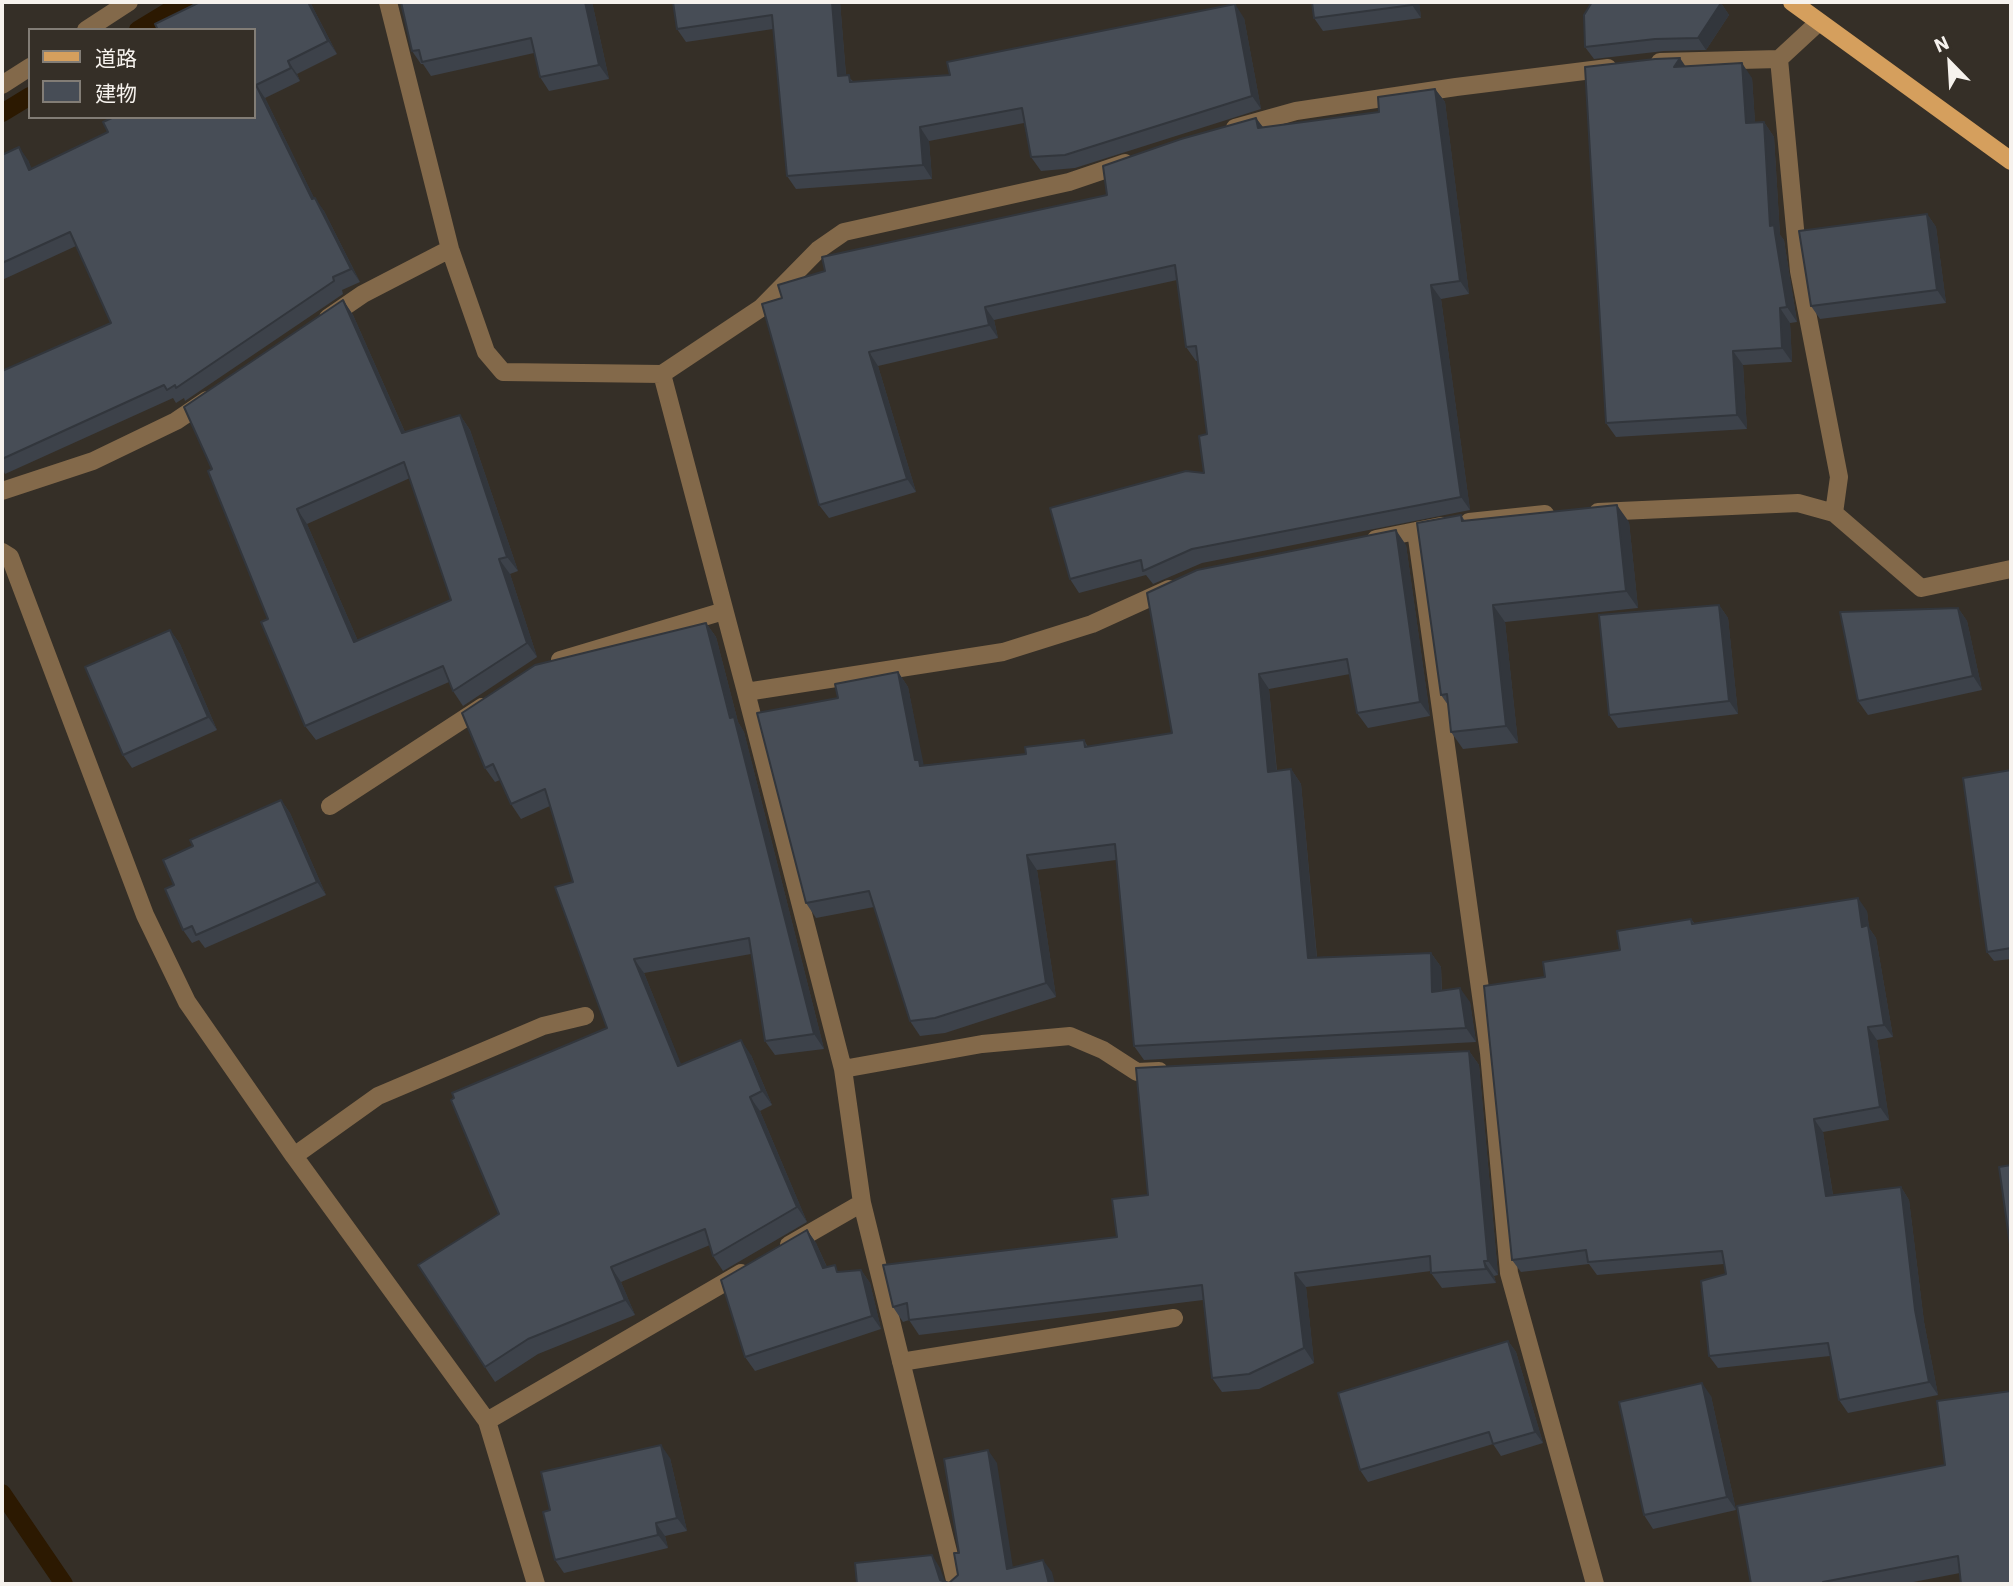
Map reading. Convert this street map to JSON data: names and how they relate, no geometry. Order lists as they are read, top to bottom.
{
  "legend": ["道路", "建物"],
  "north": "top left"
}
